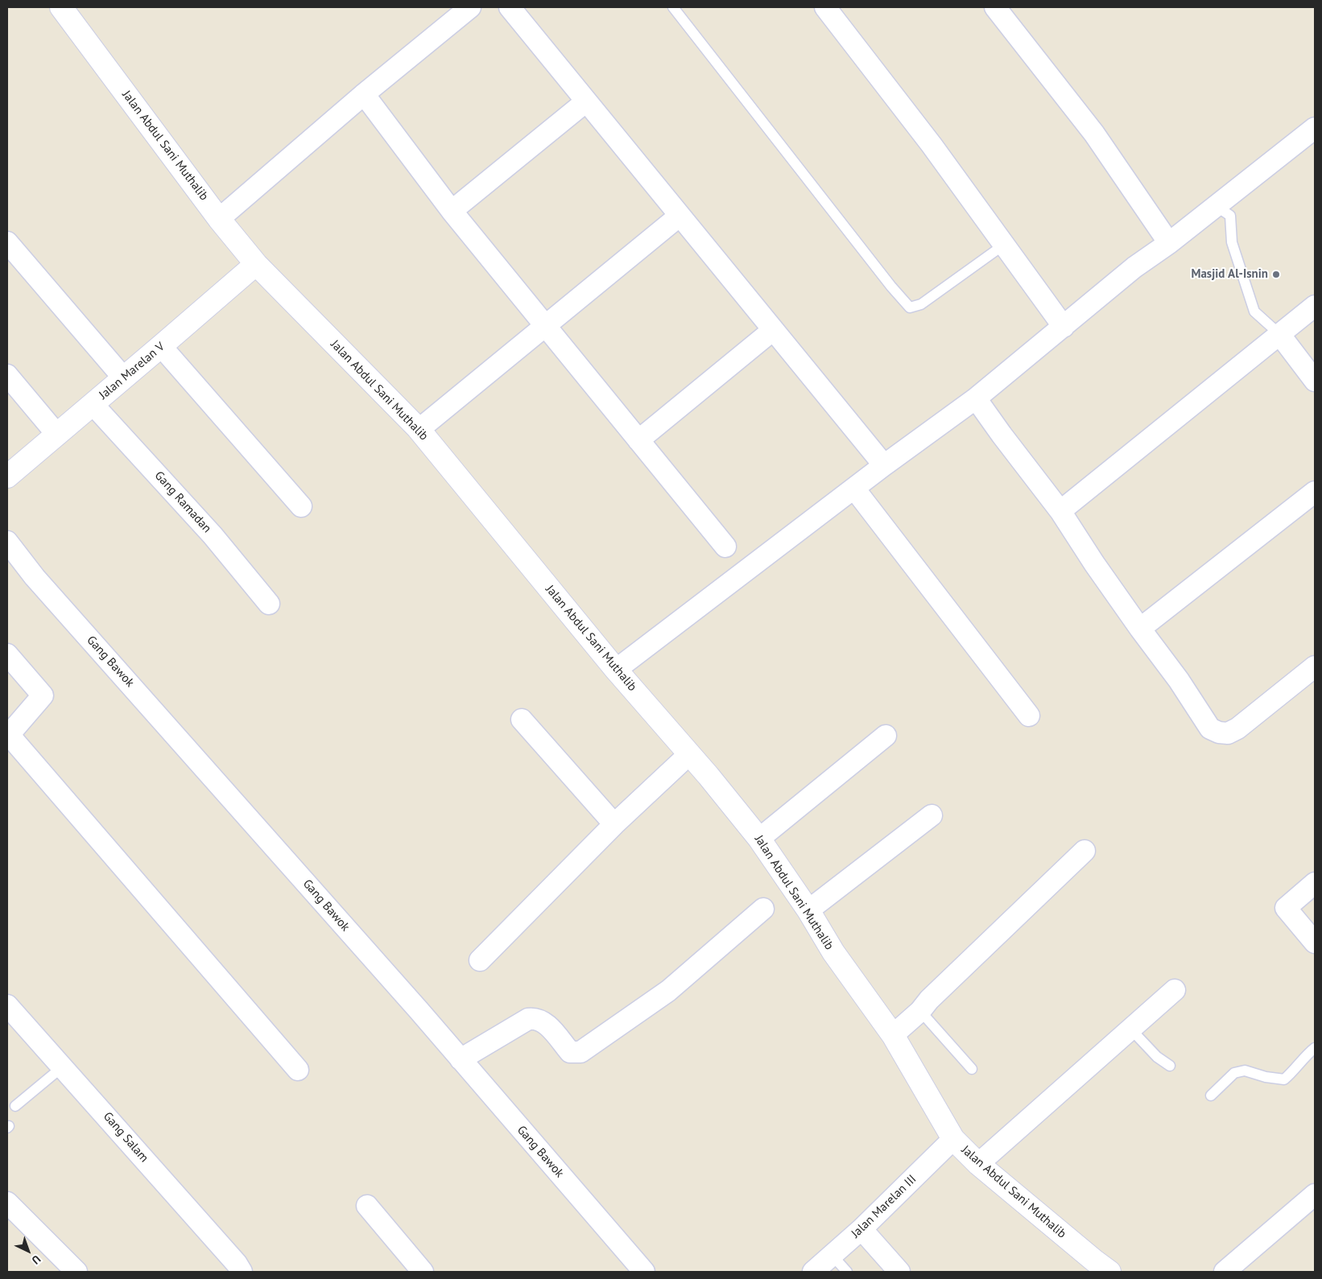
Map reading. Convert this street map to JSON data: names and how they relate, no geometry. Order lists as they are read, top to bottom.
{
  "streets": {
    "street": [
      "Jalan Abdul Sani Muthalib",
      "Jalan Marelan V",
      "Gang Ramadan",
      "Gang Bawok",
      "Gang Salam",
      "Jalan Marelan III"
    ]
  },
  "crossings": [
    ["Jalan Abdul Sani Muthalib", "Jalan Marelan V"],
    ["Jalan Abdul Sani Muthalib", "Jalan Marelan III"],
    ["Jalan Marelan V", "Gang Ramadan"]
  ],
  "places": ["Masjid Al-Isnin"],
  "north": "bottom right"
}
